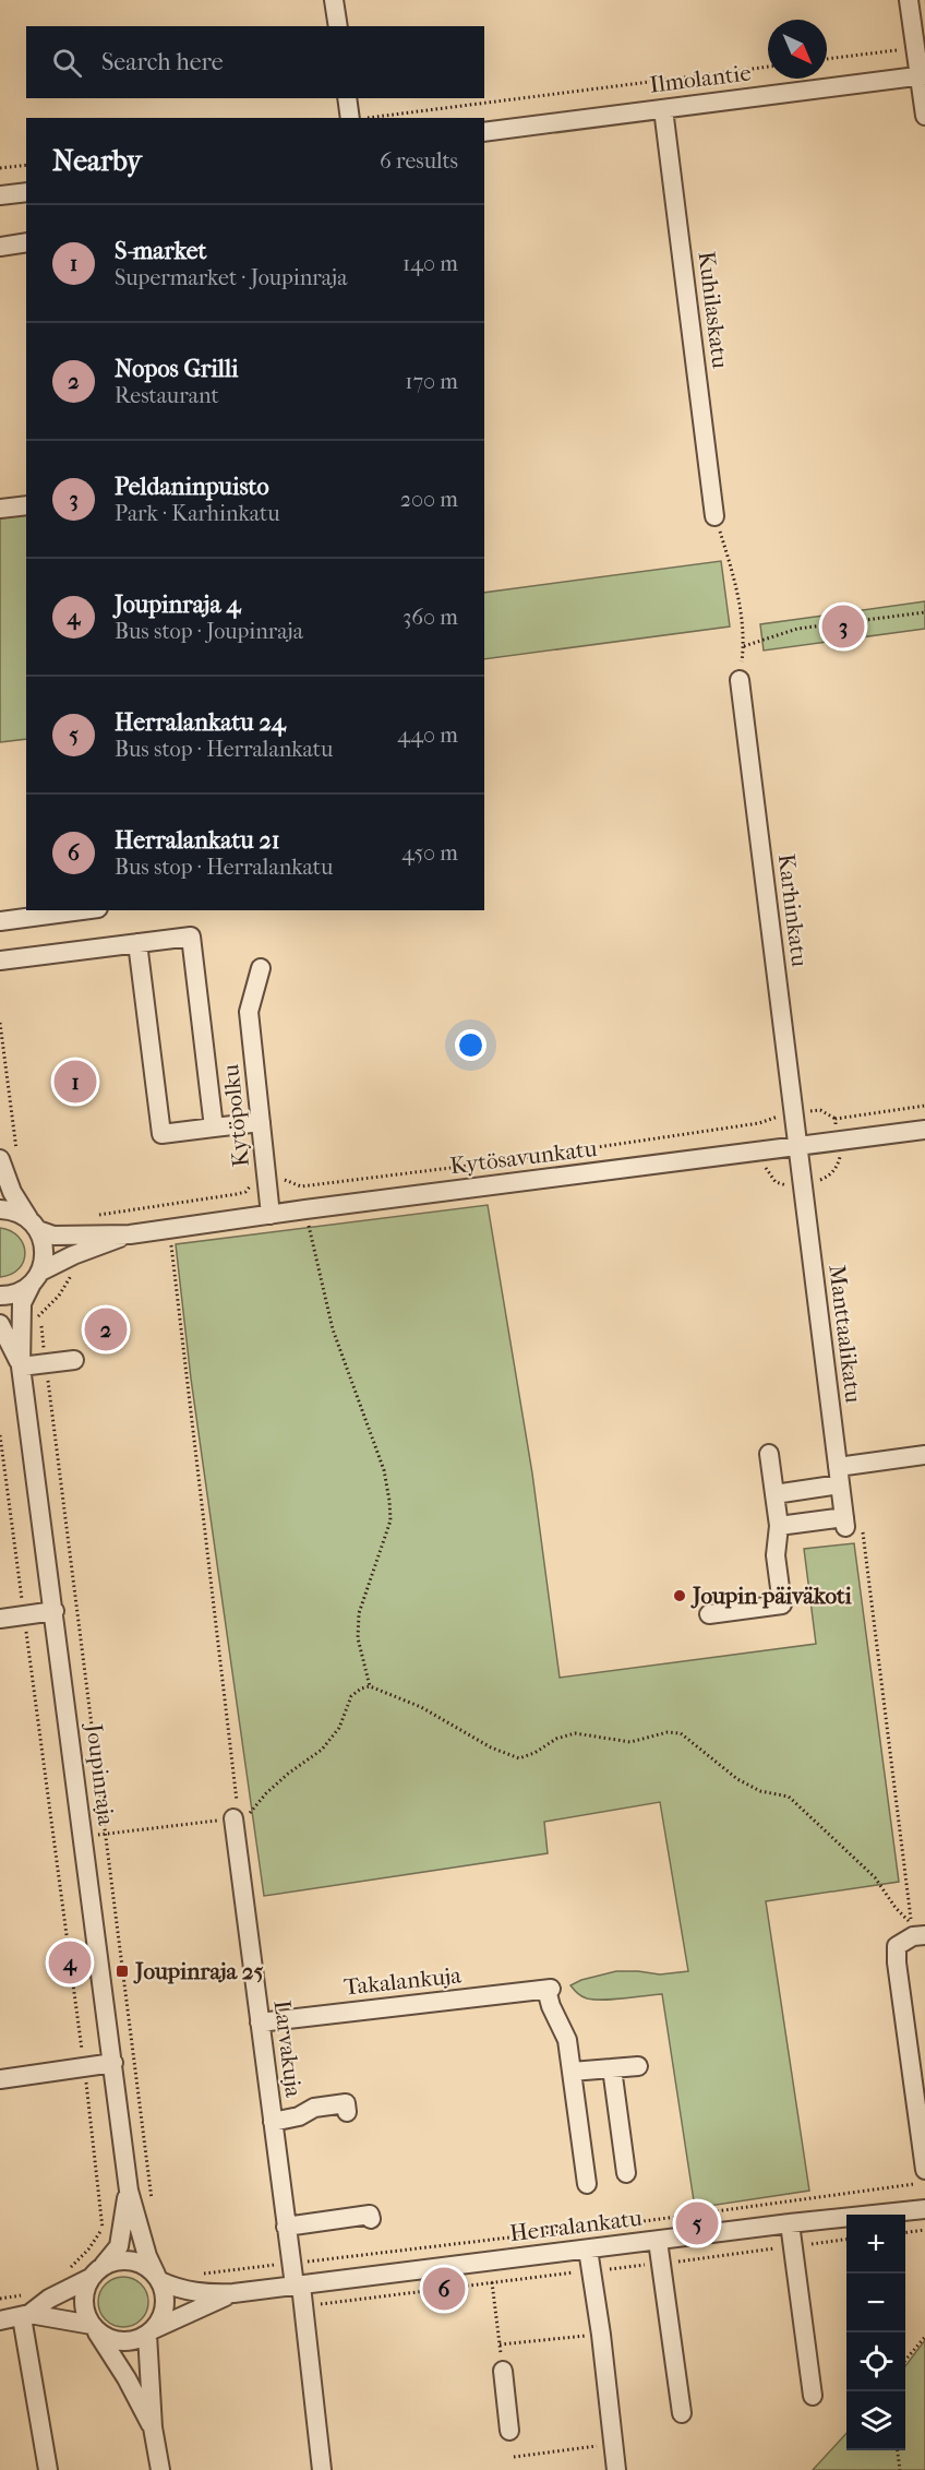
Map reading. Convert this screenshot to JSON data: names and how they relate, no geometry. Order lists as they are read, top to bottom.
{
  "streets": {
    "street": [
      "Ilmolantie",
      "Kuhilaskatu",
      "Karhinkatu",
      "Kytöpolku",
      "Kytösavunkatu",
      "Manttaalikatu",
      "Joupinraja",
      "Takalankuja",
      "Larvakuja",
      "Herralankatu"
    ]
  },
  "crossings": [
    ["Ilmolantie", "Kuhilaskatu"],
    ["Karhinkatu", "Kytösavunkatu"],
    ["Karhinkatu", "Manttaalikatu"],
    ["Kytöpolku", "Kytösavunkatu"],
    ["Kytösavunkatu", "Manttaalikatu"],
    ["Kytösavunkatu", "Joupinraja"],
    ["Joupinraja", "Herralankatu"],
    ["Takalankuja", "Larvakuja"],
    ["Larvakuja", "Herralankatu"]
  ],
  "places": {
    "other": ["Joupin päiväkoti"],
    "transit": ["Joupinraja 25"]
  },
  "north": "bottom right",
  "page": {
    "search": "Search here",
    "heading": ["Nearby", "6 results"],
    "list": [
      {
        "mark": "1",
        "name": "S-market",
        "note": "Supermarket · Joupinraja",
        "value": "140 m"
      },
      {
        "mark": "2",
        "name": "Nopos Grilli",
        "note": "Restaurant",
        "value": "170 m"
      },
      {
        "mark": "3",
        "name": "Peldaninpuisto",
        "note": "Park · Karhinkatu",
        "value": "200 m"
      },
      {
        "mark": "4",
        "name": "Joupinraja 4",
        "note": "Bus stop · Joupinraja",
        "value": "360 m"
      },
      {
        "mark": "5",
        "name": "Herralankatu 24",
        "note": "Bus stop · Herralankatu",
        "value": "440 m"
      },
      {
        "mark": "6",
        "name": "Herralankatu 21",
        "note": "Bus stop · Herralankatu",
        "value": "450 m"
      }
    ],
    "pins": [
      "3",
      "1",
      "2",
      "4",
      "5",
      "6"
    ],
    "map_buttons": ["+", "−"]
  }
}
